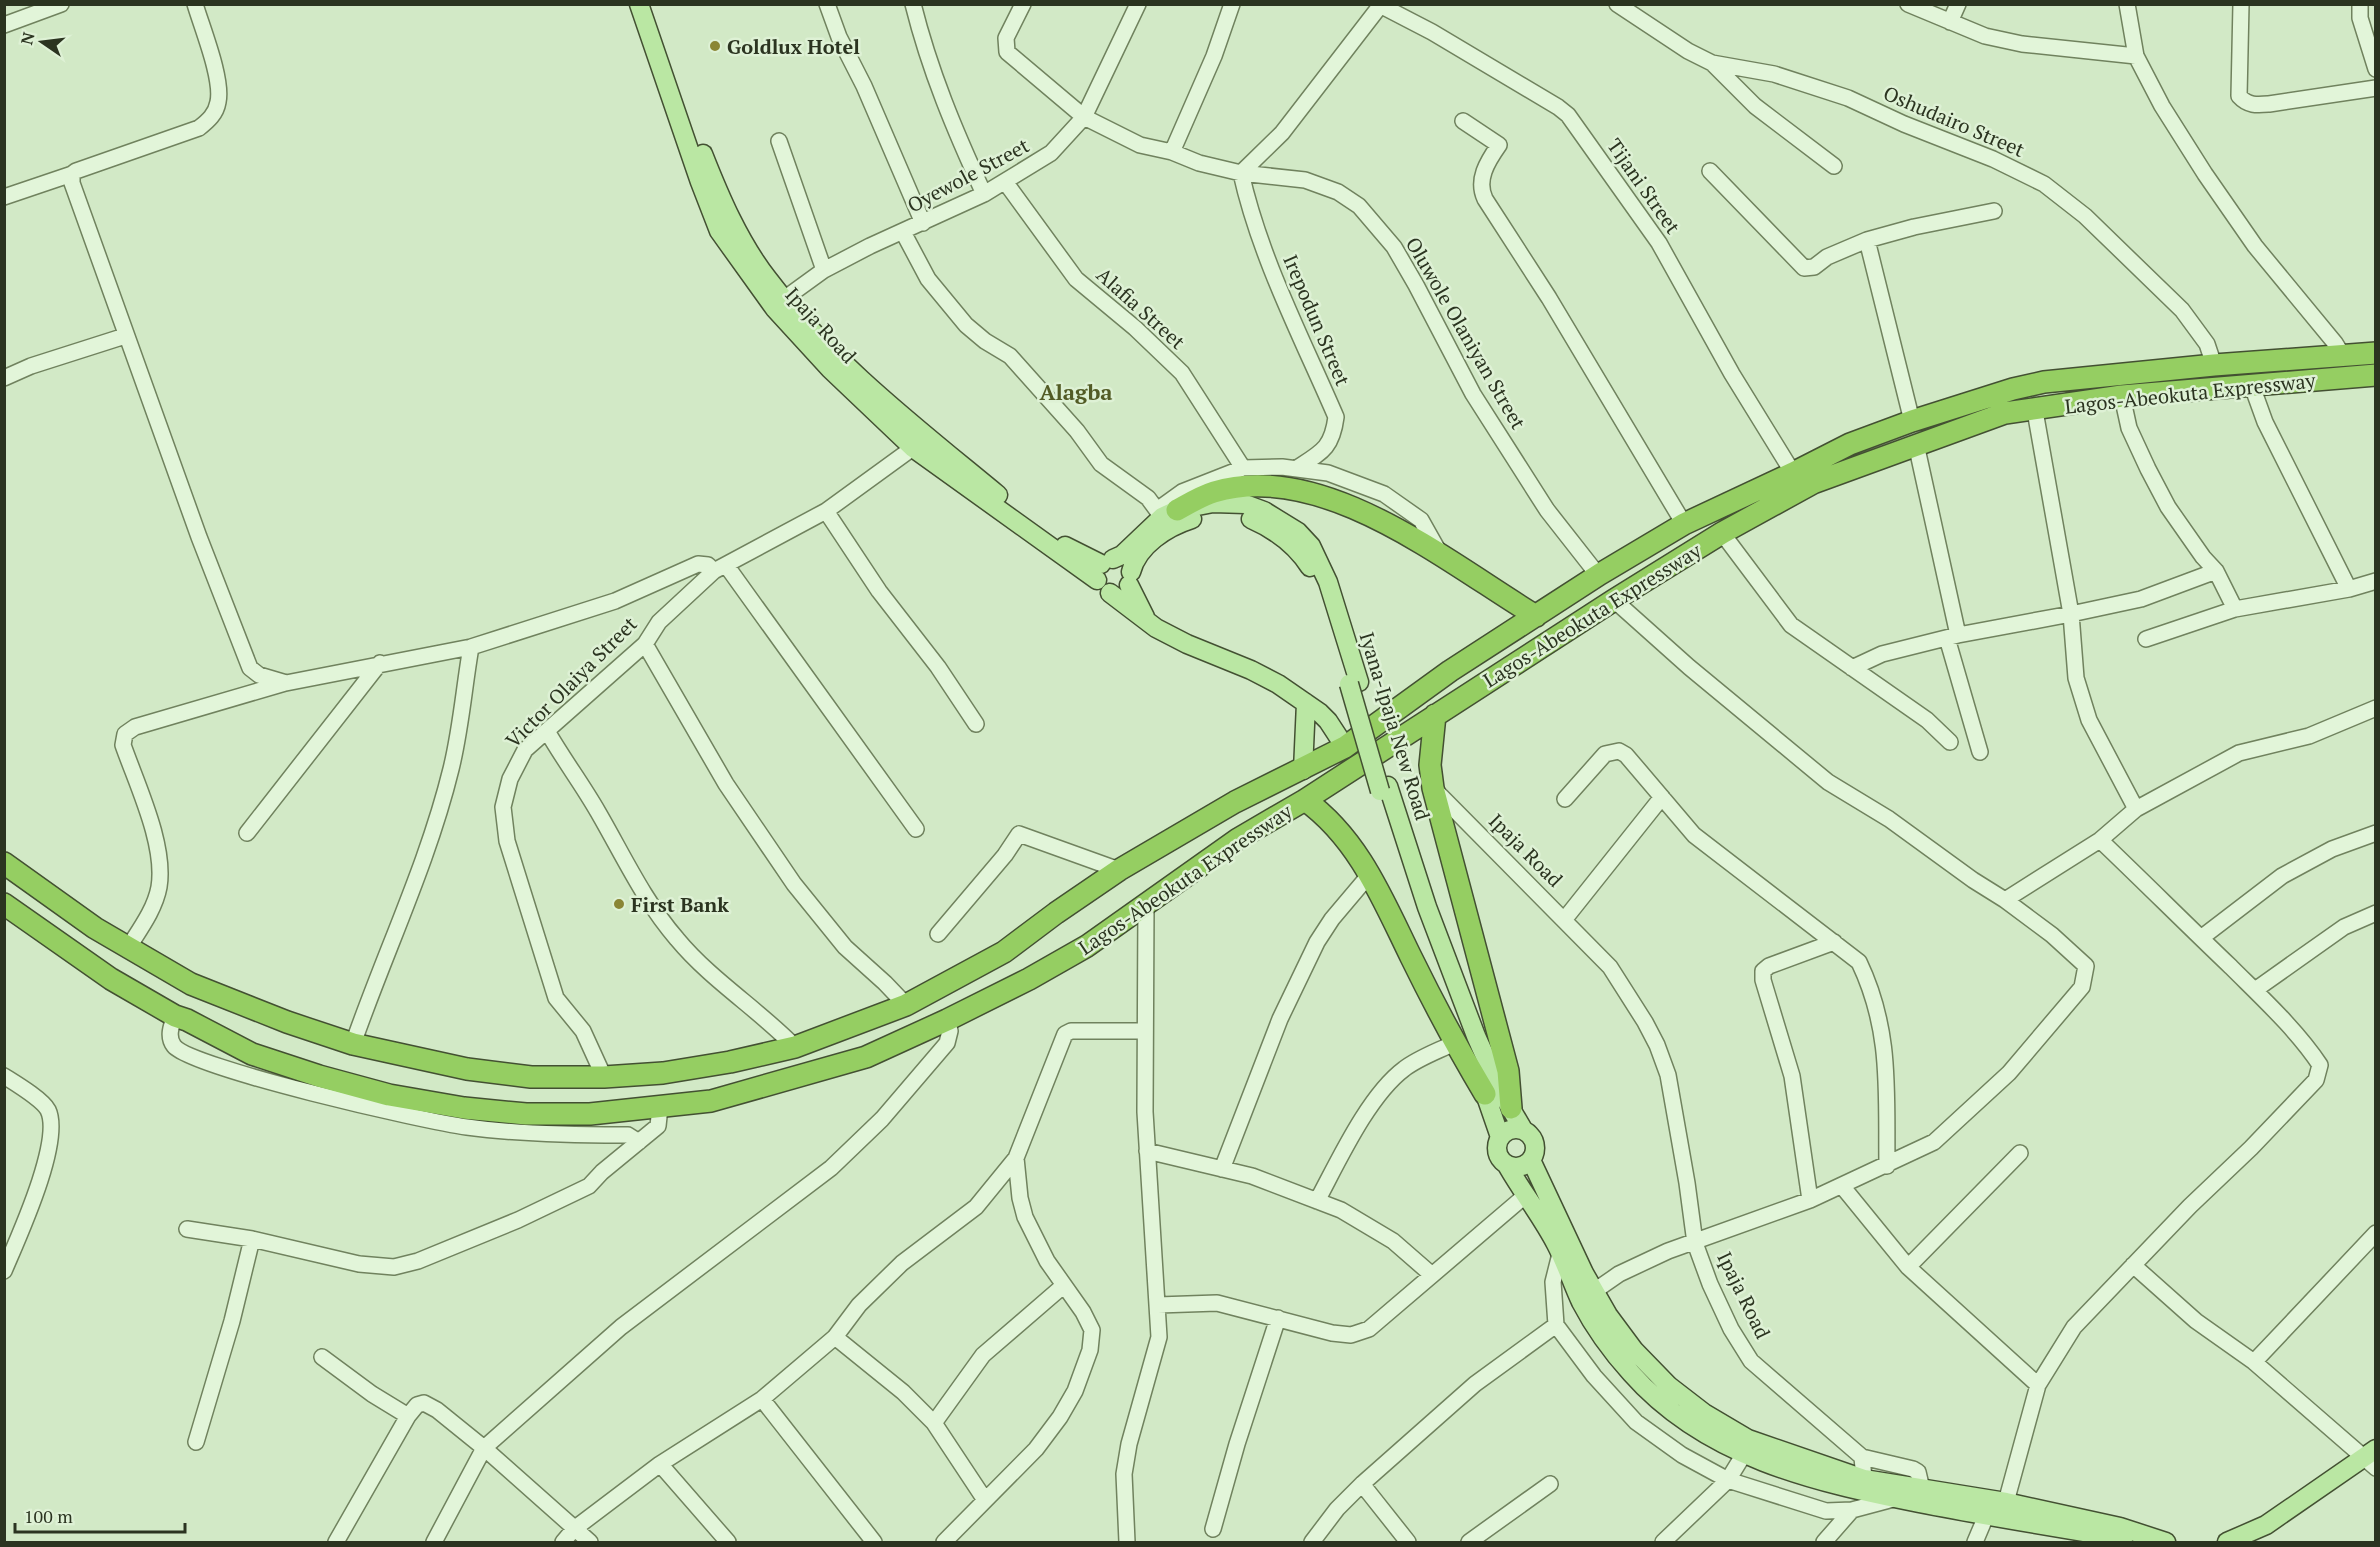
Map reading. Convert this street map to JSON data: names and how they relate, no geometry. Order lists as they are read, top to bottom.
{
  "streets": {
    "highway": ["Lagos-Abeokuta Expressway"],
    "main road": ["Ipaja Road", "Iyana-Ipaja New Road"],
    "street": [
      "Oshudairo Street",
      "Oyewole Street",
      "Tijani Street",
      "Alafia Street",
      "Irepodun Street",
      "Oluwole Olaniyan Street",
      "Victor Olaiya Street"
    ]
  },
  "crossings": [
    ["Oshudairo Street", "Lagos-Abeokuta Expressway"],
    ["Oyewole Street", "Alafia Street"],
    ["Oyewole Street", "Ipaja Road"],
    ["Oyewole Street", "Oluwole Olaniyan Street"],
    ["Tijani Street", "Lagos-Abeokuta Expressway"],
    ["Irepodun Street", "Oluwole Olaniyan Street"],
    ["Ipaja Road", "Victor Olaiya Street"],
    ["Ipaja Road", "Iyana-Ipaja New Road"],
    ["Oluwole Olaniyan Street", "Lagos-Abeokuta Expressway"],
    ["Lagos-Abeokuta Expressway", "Victor Olaiya Street"]
  ],
  "districts": ["Alagba"],
  "places": ["Goldlux Hotel", "First Bank"],
  "scale_bar": "100 m",
  "north": "left"
}
